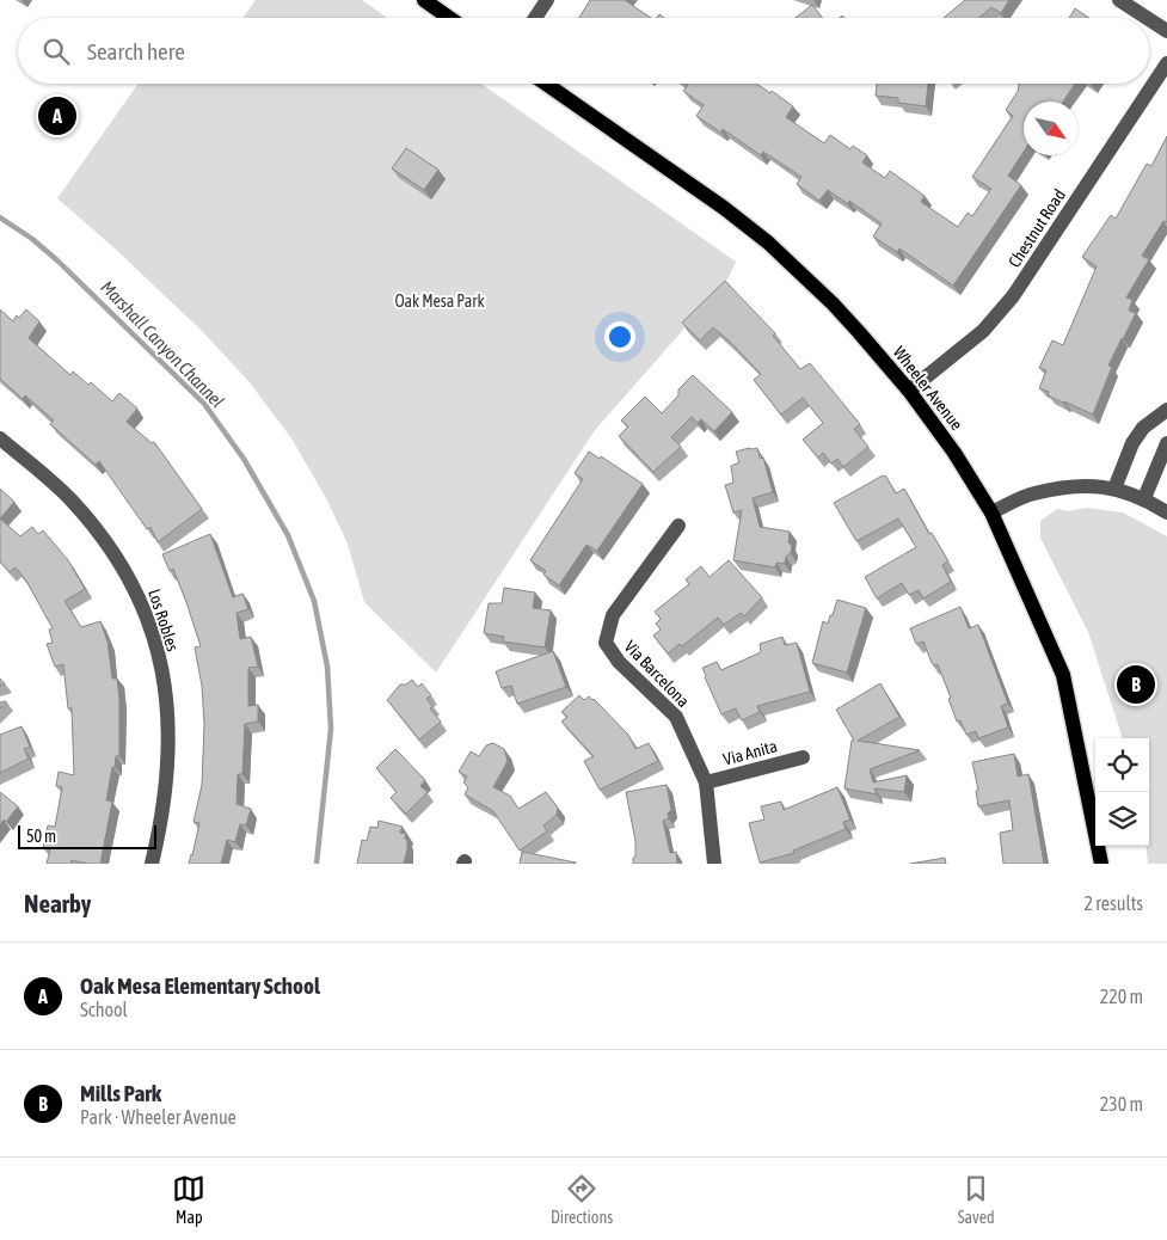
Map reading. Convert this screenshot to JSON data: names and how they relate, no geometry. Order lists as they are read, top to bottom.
{
  "streets": {
    "main road": ["Wheeler Avenue"],
    "street": [
      "Chestnut Road",
      "Los Robles",
      "Via Barcelona",
      "Via Anita"
    ]
  },
  "crossings": [
    ["Chestnut Road", "Wheeler Avenue"],
    ["Via Barcelona", "Via Anita"]
  ],
  "water": ["Marshall Canyon Channel"],
  "parks": ["Oak Mesa Park"],
  "scale_bar": "50 m",
  "north": "bottom right",
  "page": {
    "search": "Search here",
    "pins": ["A", "B"],
    "scale": "50 m",
    "heading": ["Nearby", "2 results"],
    "list": [
      {
        "mark": "A",
        "name": "Oak Mesa Elementary School",
        "note": "School",
        "value": "220 m"
      },
      {
        "mark": "B",
        "name": "Mills Park",
        "note": "Park · Wheeler Avenue",
        "value": "230 m"
      }
    ],
    "nav": ["Map", "Directions", "Saved"]
  }
}
